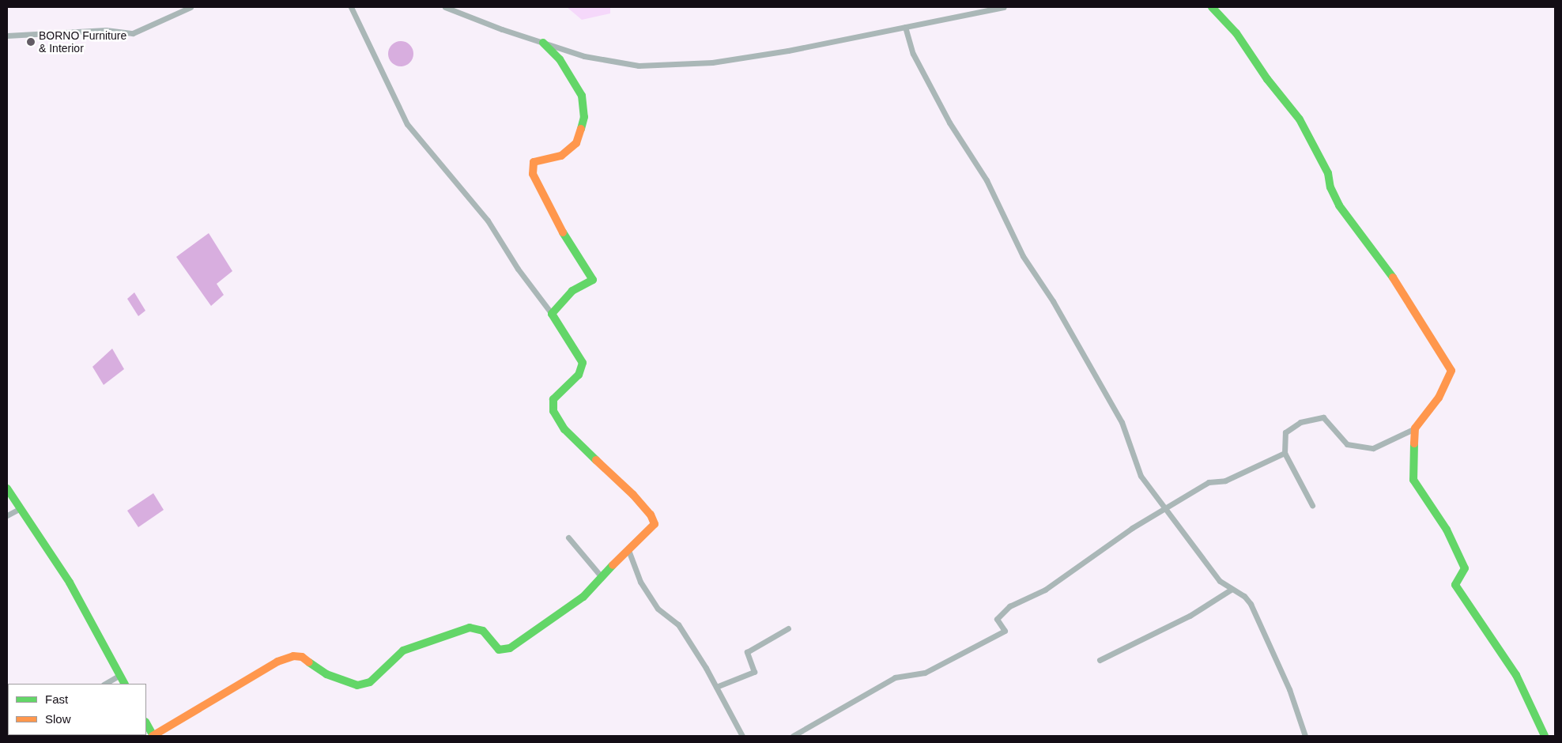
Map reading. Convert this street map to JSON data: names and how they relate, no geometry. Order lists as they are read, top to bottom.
{
  "places": ["BORNO Furniture & Interior"],
  "legend": ["Fast", "Slow"]
}
